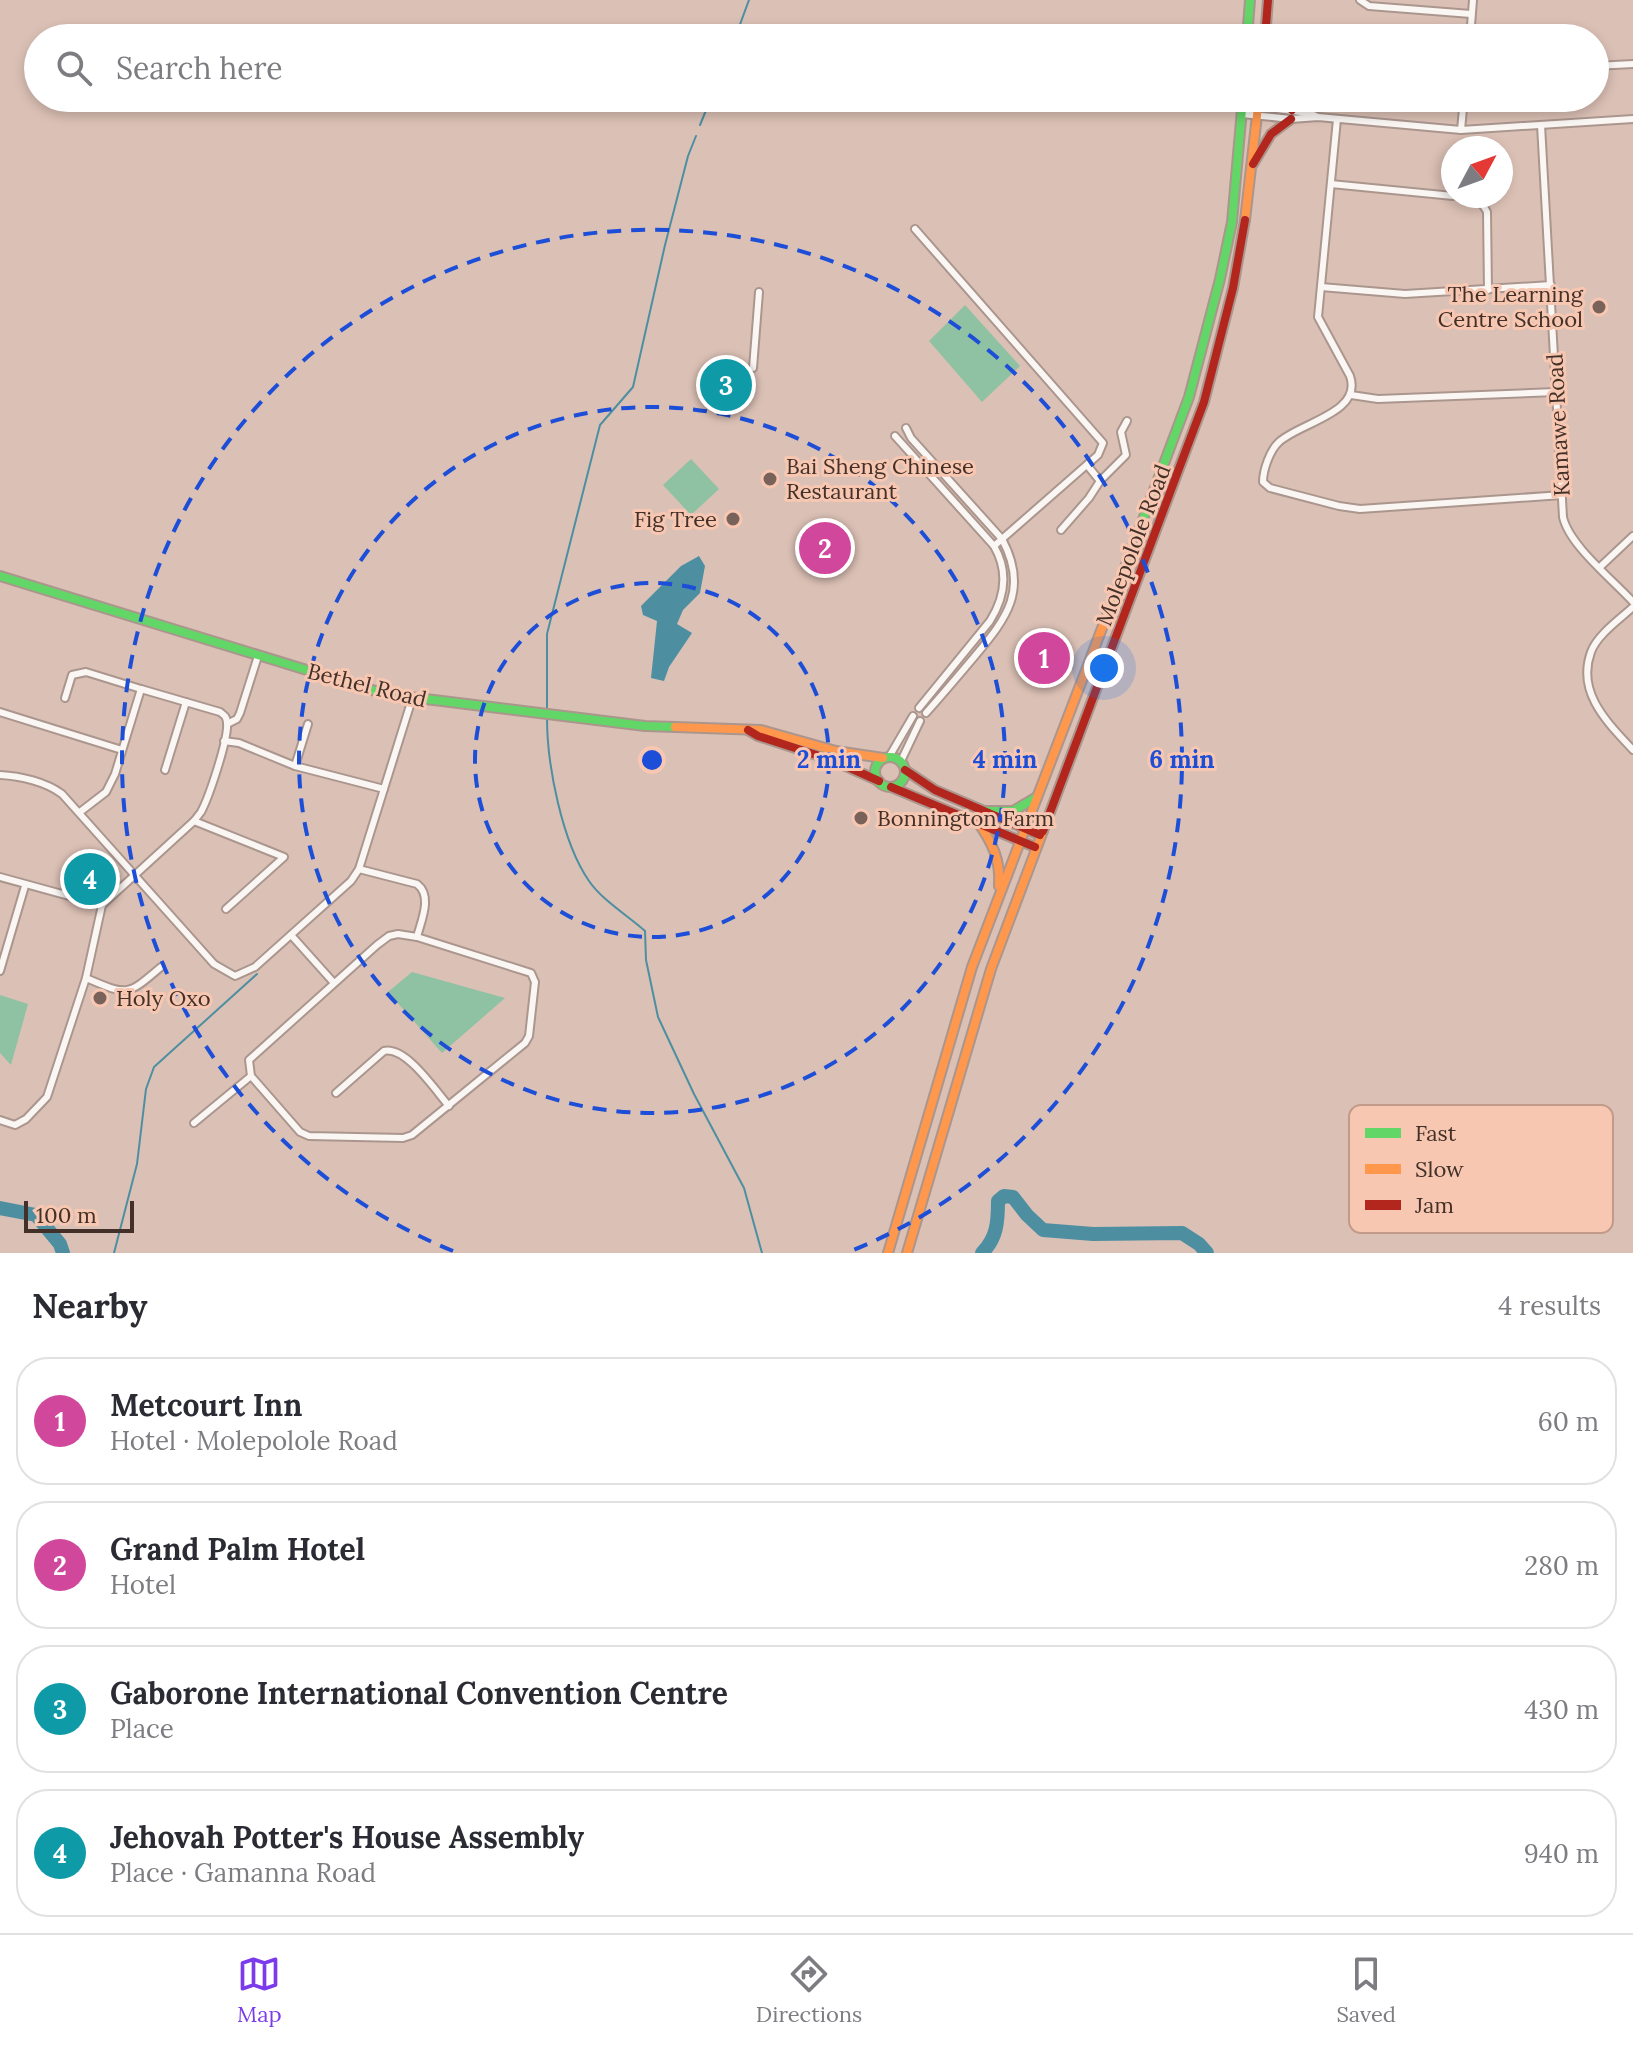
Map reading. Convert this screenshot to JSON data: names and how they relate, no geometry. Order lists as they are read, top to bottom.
{
  "streets": {
    "main road": ["Molepolole Road", "Bethel Road"],
    "street": ["Kamawe Road"]
  },
  "places": [
    "The Learning Centre School",
    "Bai Sheng Chinese Restaurant",
    "Fig Tree",
    "Bonnington Farm",
    "Holy Oxo"
  ],
  "legend": ["Fast", "Slow", "Jam"],
  "scale_bar": "100 m",
  "north": "top right",
  "page": {
    "search": "Search here",
    "pins": [
      "3",
      "2",
      "1",
      "4"
    ],
    "scale": "100 m",
    "heading": ["Nearby", "4 results"],
    "list": [
      {
        "mark": "1",
        "name": "Metcourt Inn",
        "note": "Hotel · Molepolole Road",
        "value": "60 m"
      },
      {
        "mark": "2",
        "name": "Grand Palm Hotel",
        "note": "Hotel",
        "value": "280 m"
      },
      {
        "mark": "3",
        "name": "Gaborone International Convention Centre",
        "note": "Place",
        "value": "430 m"
      },
      {
        "mark": "4",
        "name": "Jehovah Potter's House Assembly",
        "note": "Place · Gamanna Road",
        "value": "940 m"
      }
    ],
    "nav": ["Map", "Directions", "Saved"]
  },
  "rings": ["2 min", "4 min", "6 min"]
}
